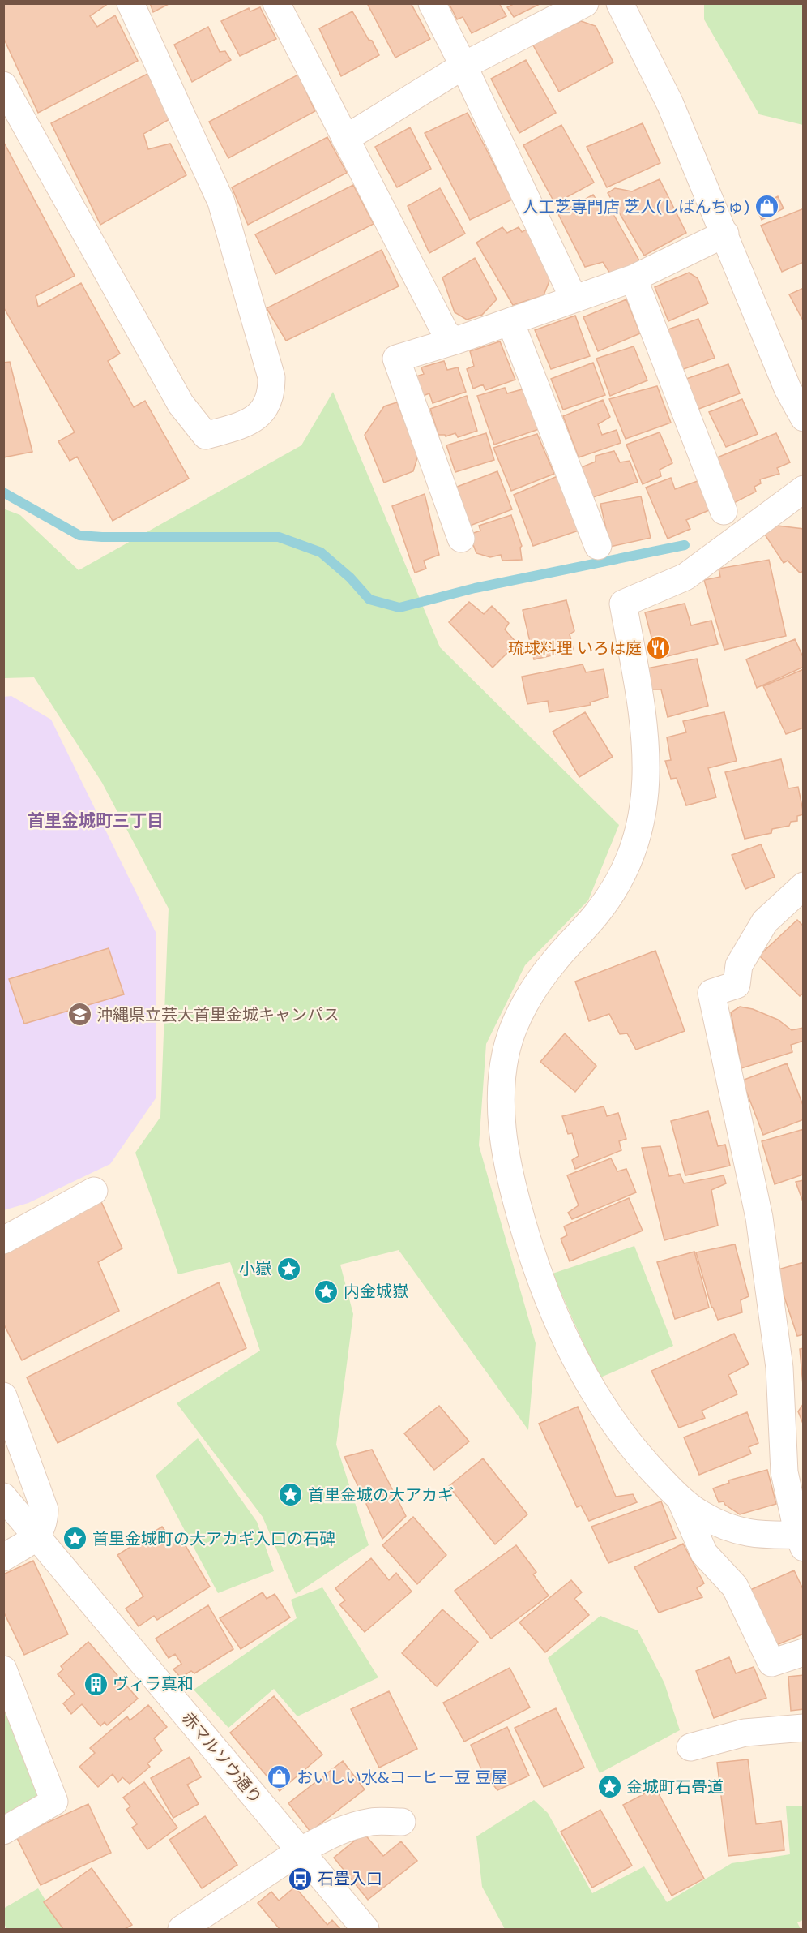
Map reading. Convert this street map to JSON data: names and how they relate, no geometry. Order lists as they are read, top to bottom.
{
  "streets": {
    "street": ["赤マルソウ通り"]
  },
  "districts": ["首里金城町三丁目"],
  "places": {
    "shop": ["人工芝専門店 芝人(しばんちゅ)", "おいしい水&コーヒー豆 豆屋"],
    "restaurant": ["琉球料理 いろは庭"],
    "school or university": ["沖縄県立芸大首里金城キャンパス"],
    "place": [
      "小嶽",
      "内金城嶽",
      "首里金城の大アカギ",
      "首里金城町の大アカギ入口の石碑",
      "金城町石畳道"
    ],
    "building": ["ヴィラ真和"],
    "bus stop": ["石畳入口"]
  }
}
